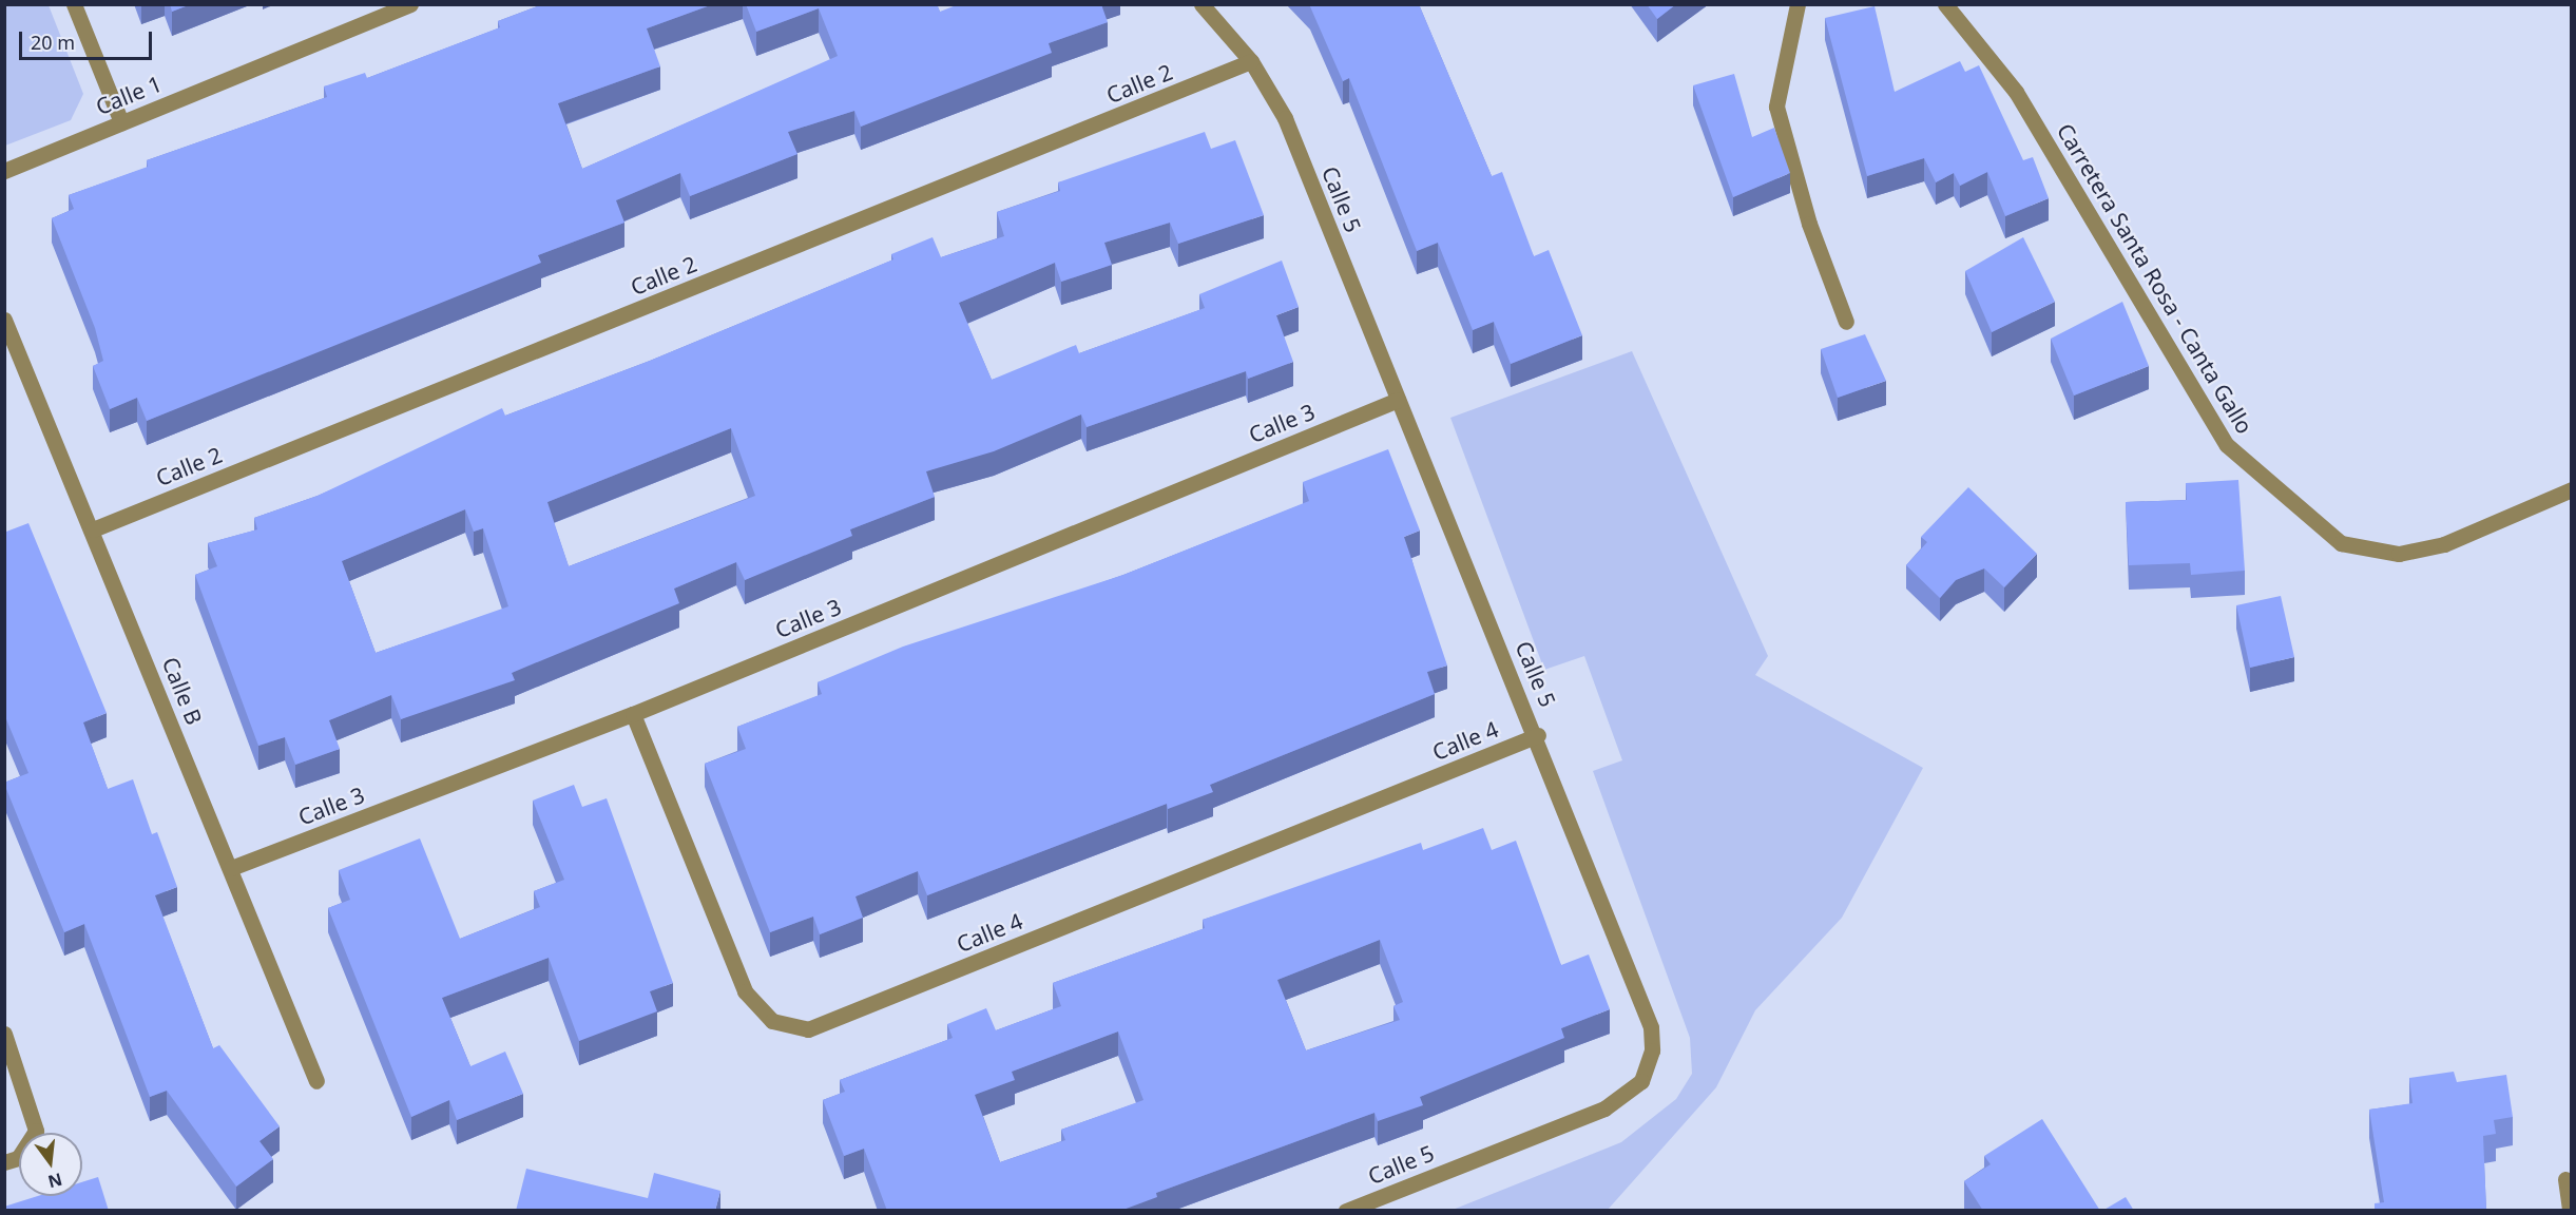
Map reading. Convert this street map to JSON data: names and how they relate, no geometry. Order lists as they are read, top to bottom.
{
  "streets": {
    "street": [
      "Calle 2",
      "Calle 1",
      "Calle 5",
      "Carretera Santa Rosa - Canta Gallo",
      "Calle 3",
      "Calle B",
      "Calle 4"
    ]
  },
  "crossings": [
    ["Calle 2", "Calle 5"],
    ["Calle 2", "Calle B"],
    ["Calle 5", "Calle 3"],
    ["Calle 5", "Calle 4"],
    ["Calle 3", "Calle B"],
    ["Calle 3", "Calle 4"]
  ],
  "scale_bar": "20 m",
  "north": "bottom"
}
